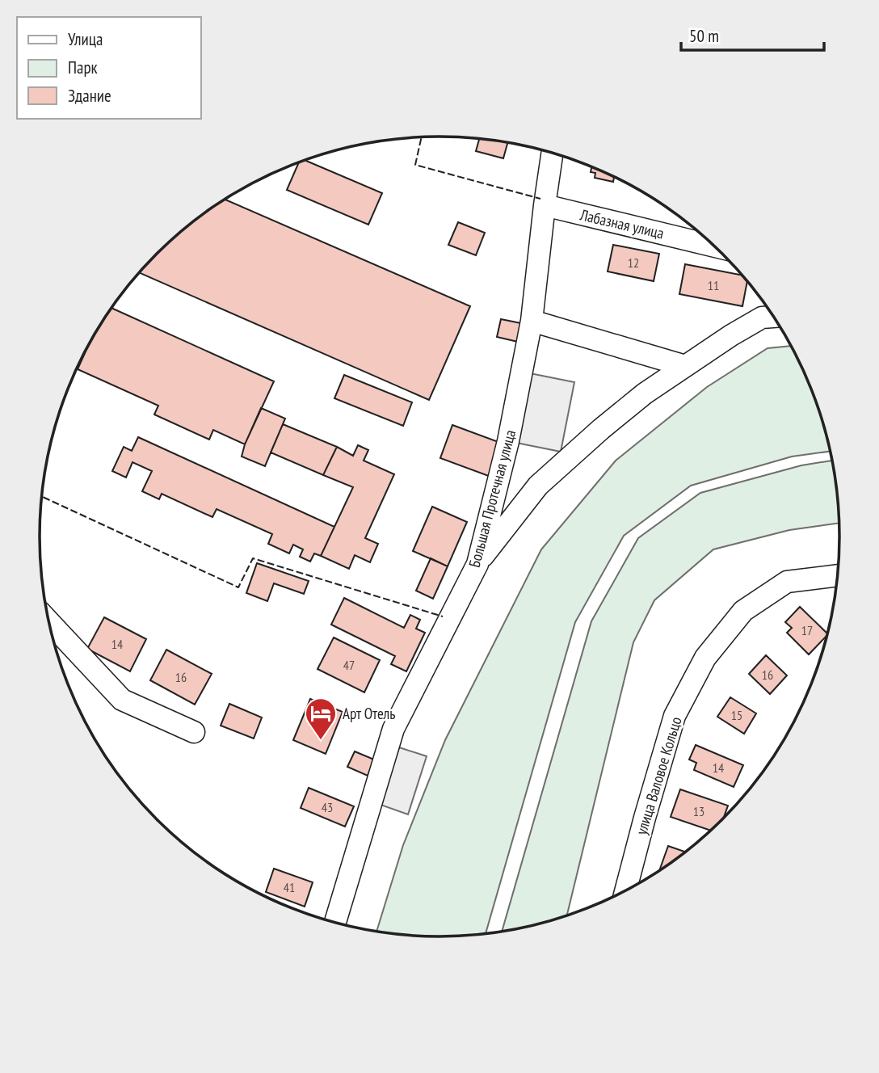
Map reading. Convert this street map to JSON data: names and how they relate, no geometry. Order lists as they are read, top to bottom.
{
  "streets": {
    "street": ["Лабазная улица", "Большая Протечная улица", "улица Валовое Кольцо"]
  },
  "crossings": [
    ["Лабазная улица", "Большая Протечная улица"]
  ],
  "places": {
    "hotel": ["Арт Отель"]
  },
  "house_numbers": [
    "12",
    "11",
    "17",
    "14",
    "47",
    "16",
    "16",
    "15",
    "14",
    "43",
    "13",
    "41"
  ],
  "legend": ["Улица", "Парк", "Здание"],
  "scale_bar": "50 m"
}
